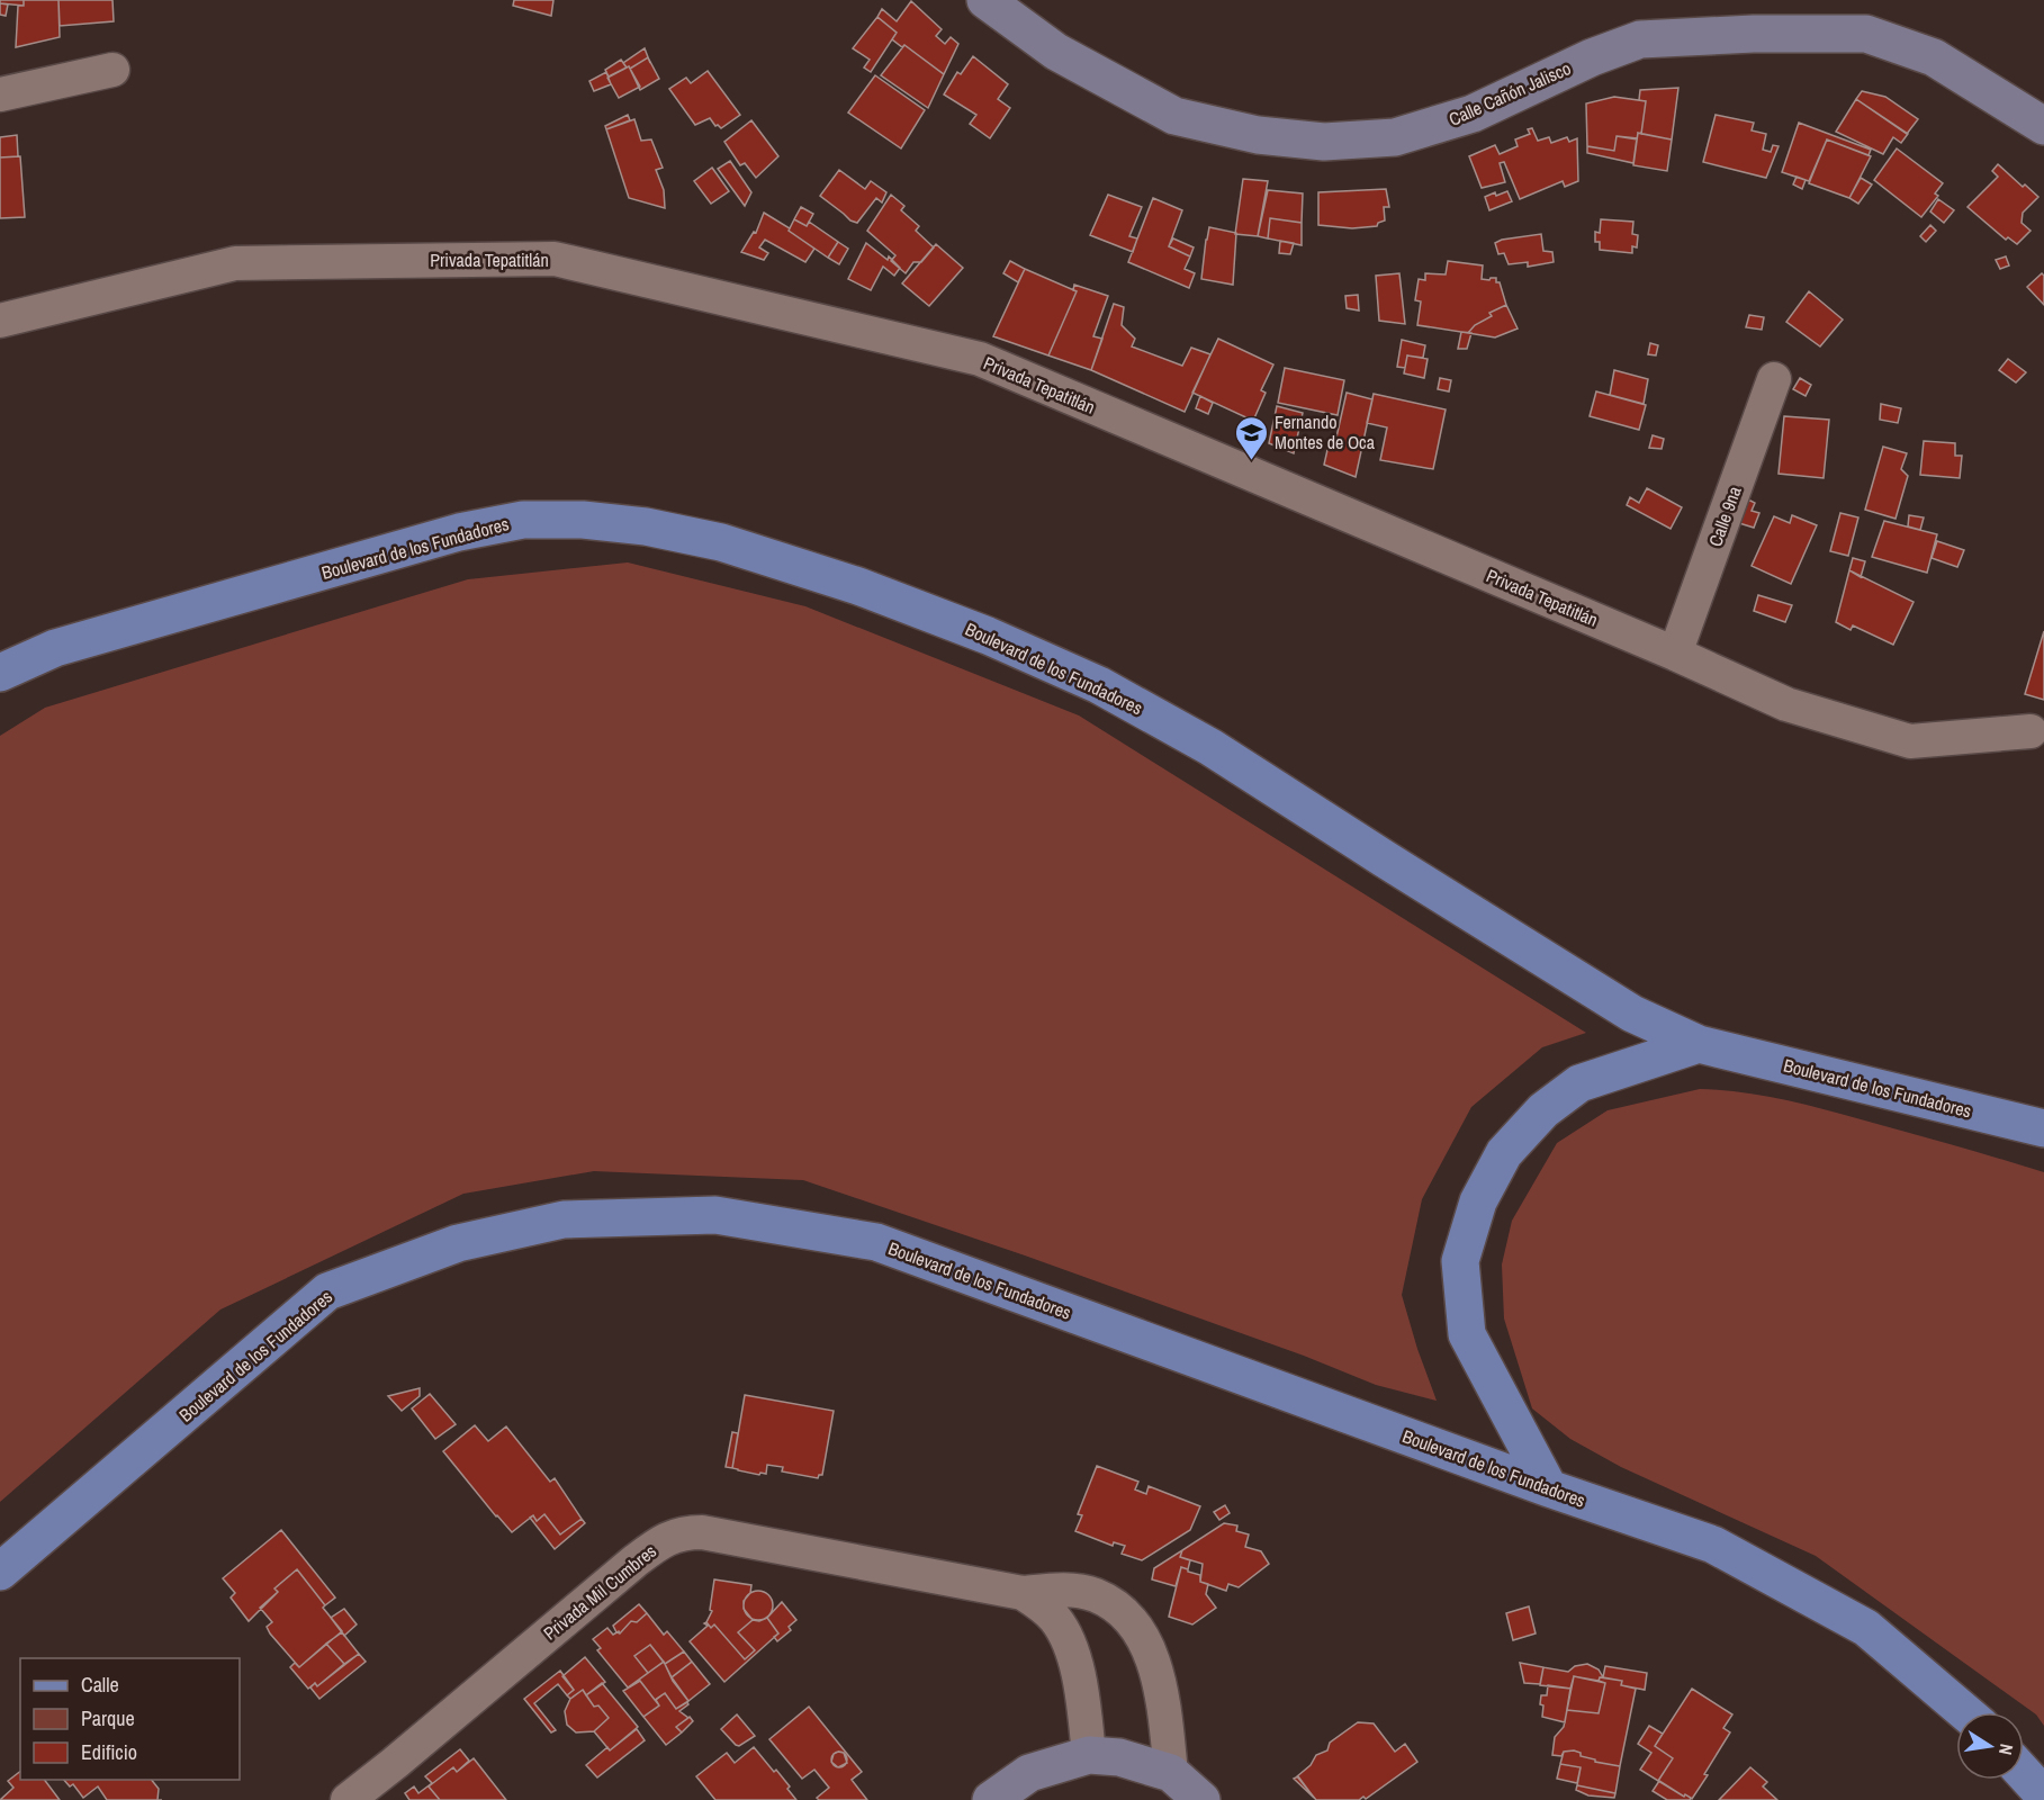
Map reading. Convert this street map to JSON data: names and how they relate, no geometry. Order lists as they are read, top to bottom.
{
  "streets": {
    "main road": ["Boulevard de los Fundadores"],
    "street": [
      "Calle Cañón Jalisco",
      "Privada Tepatitlán",
      "Calle 9na",
      "Privada Mil Cumbres"
    ]
  },
  "crossings": [
    ["Privada Tepatitlán", "Calle 9na"]
  ],
  "places": {
    "school or university": ["Fernando Montes de Oca"]
  },
  "legend": ["Calle", "Parque", "Edificio"],
  "north": "right"
}
